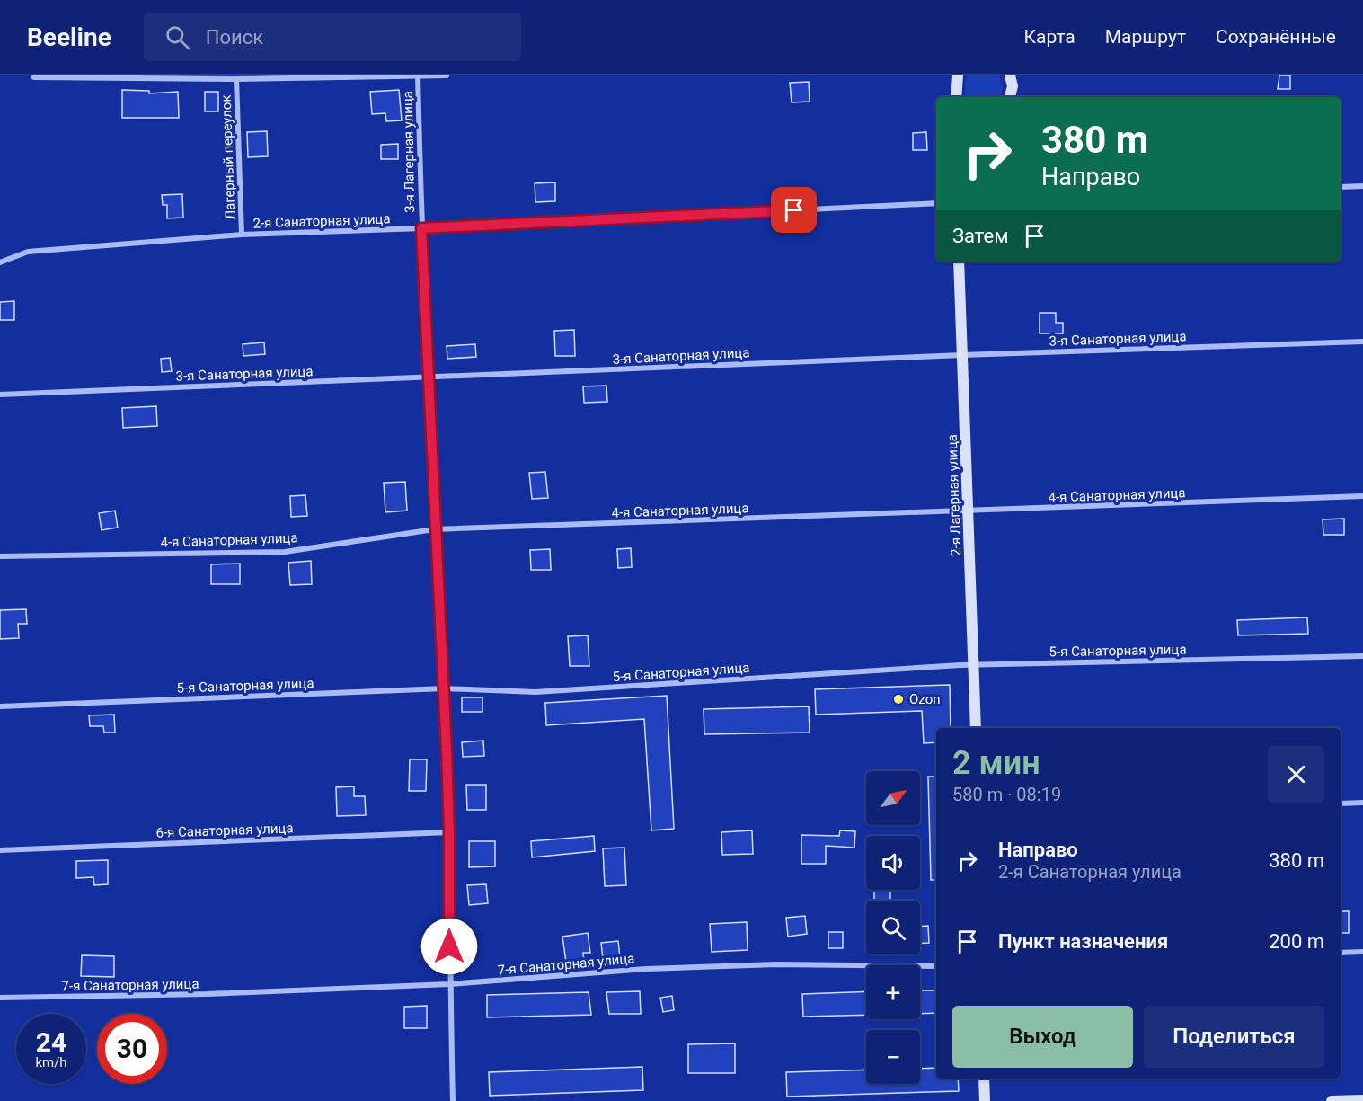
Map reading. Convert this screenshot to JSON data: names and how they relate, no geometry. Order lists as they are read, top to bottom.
{
  "streets": {
    "street": [
      "3-я Лагерная улица",
      "Лагерный переулок",
      "2-я Санаторная улица",
      "3-я Санаторная улица",
      "2-я Лагерная улица",
      "4-я Санаторная улица",
      "5-я Санаторная улица",
      "6-я Санаторная улица",
      "7-я Санаторная улица"
    ]
  },
  "crossings": [
    ["3-я Лагерная улица", "2-я Санаторная улица"],
    ["3-я Лагерная улица", "3-я Санаторная улица"],
    ["3-я Лагерная улица", "4-я Санаторная улица"],
    ["3-я Лагерная улица", "5-я Санаторная улица"],
    ["3-я Лагерная улица", "6-я Санаторная улица"],
    ["3-я Лагерная улица", "7-я Санаторная улица"],
    ["Лагерный переулок", "2-я Санаторная улица"],
    ["3-я Санаторная улица", "2-я Лагерная улица"],
    ["2-я Лагерная улица", "4-я Санаторная улица"],
    ["2-я Лагерная улица", "5-я Санаторная улица"]
  ],
  "places": ["Ozon"],
  "north": "top right",
  "page": {
    "header": "Beeline",
    "search": "Поиск",
    "nav": ["Карта", "Маршрут", "Сохранённые"],
    "turn": ["380 m", "Направо"],
    "then": "Затем",
    "heading": ["2 мин", "580 m · 08:19"],
    "map_buttons": ["+", "−"],
    "list": [
      {
        "name": "Направо",
        "note": "2-я Санаторная улица",
        "value": "380 m"
      },
      {
        "name": "Пункт назначения",
        "value": "200 m"
      }
    ],
    "buttons": ["Выход", "Поделиться"],
    "speed": "24 km/h",
    "limit": "30"
  }
}
